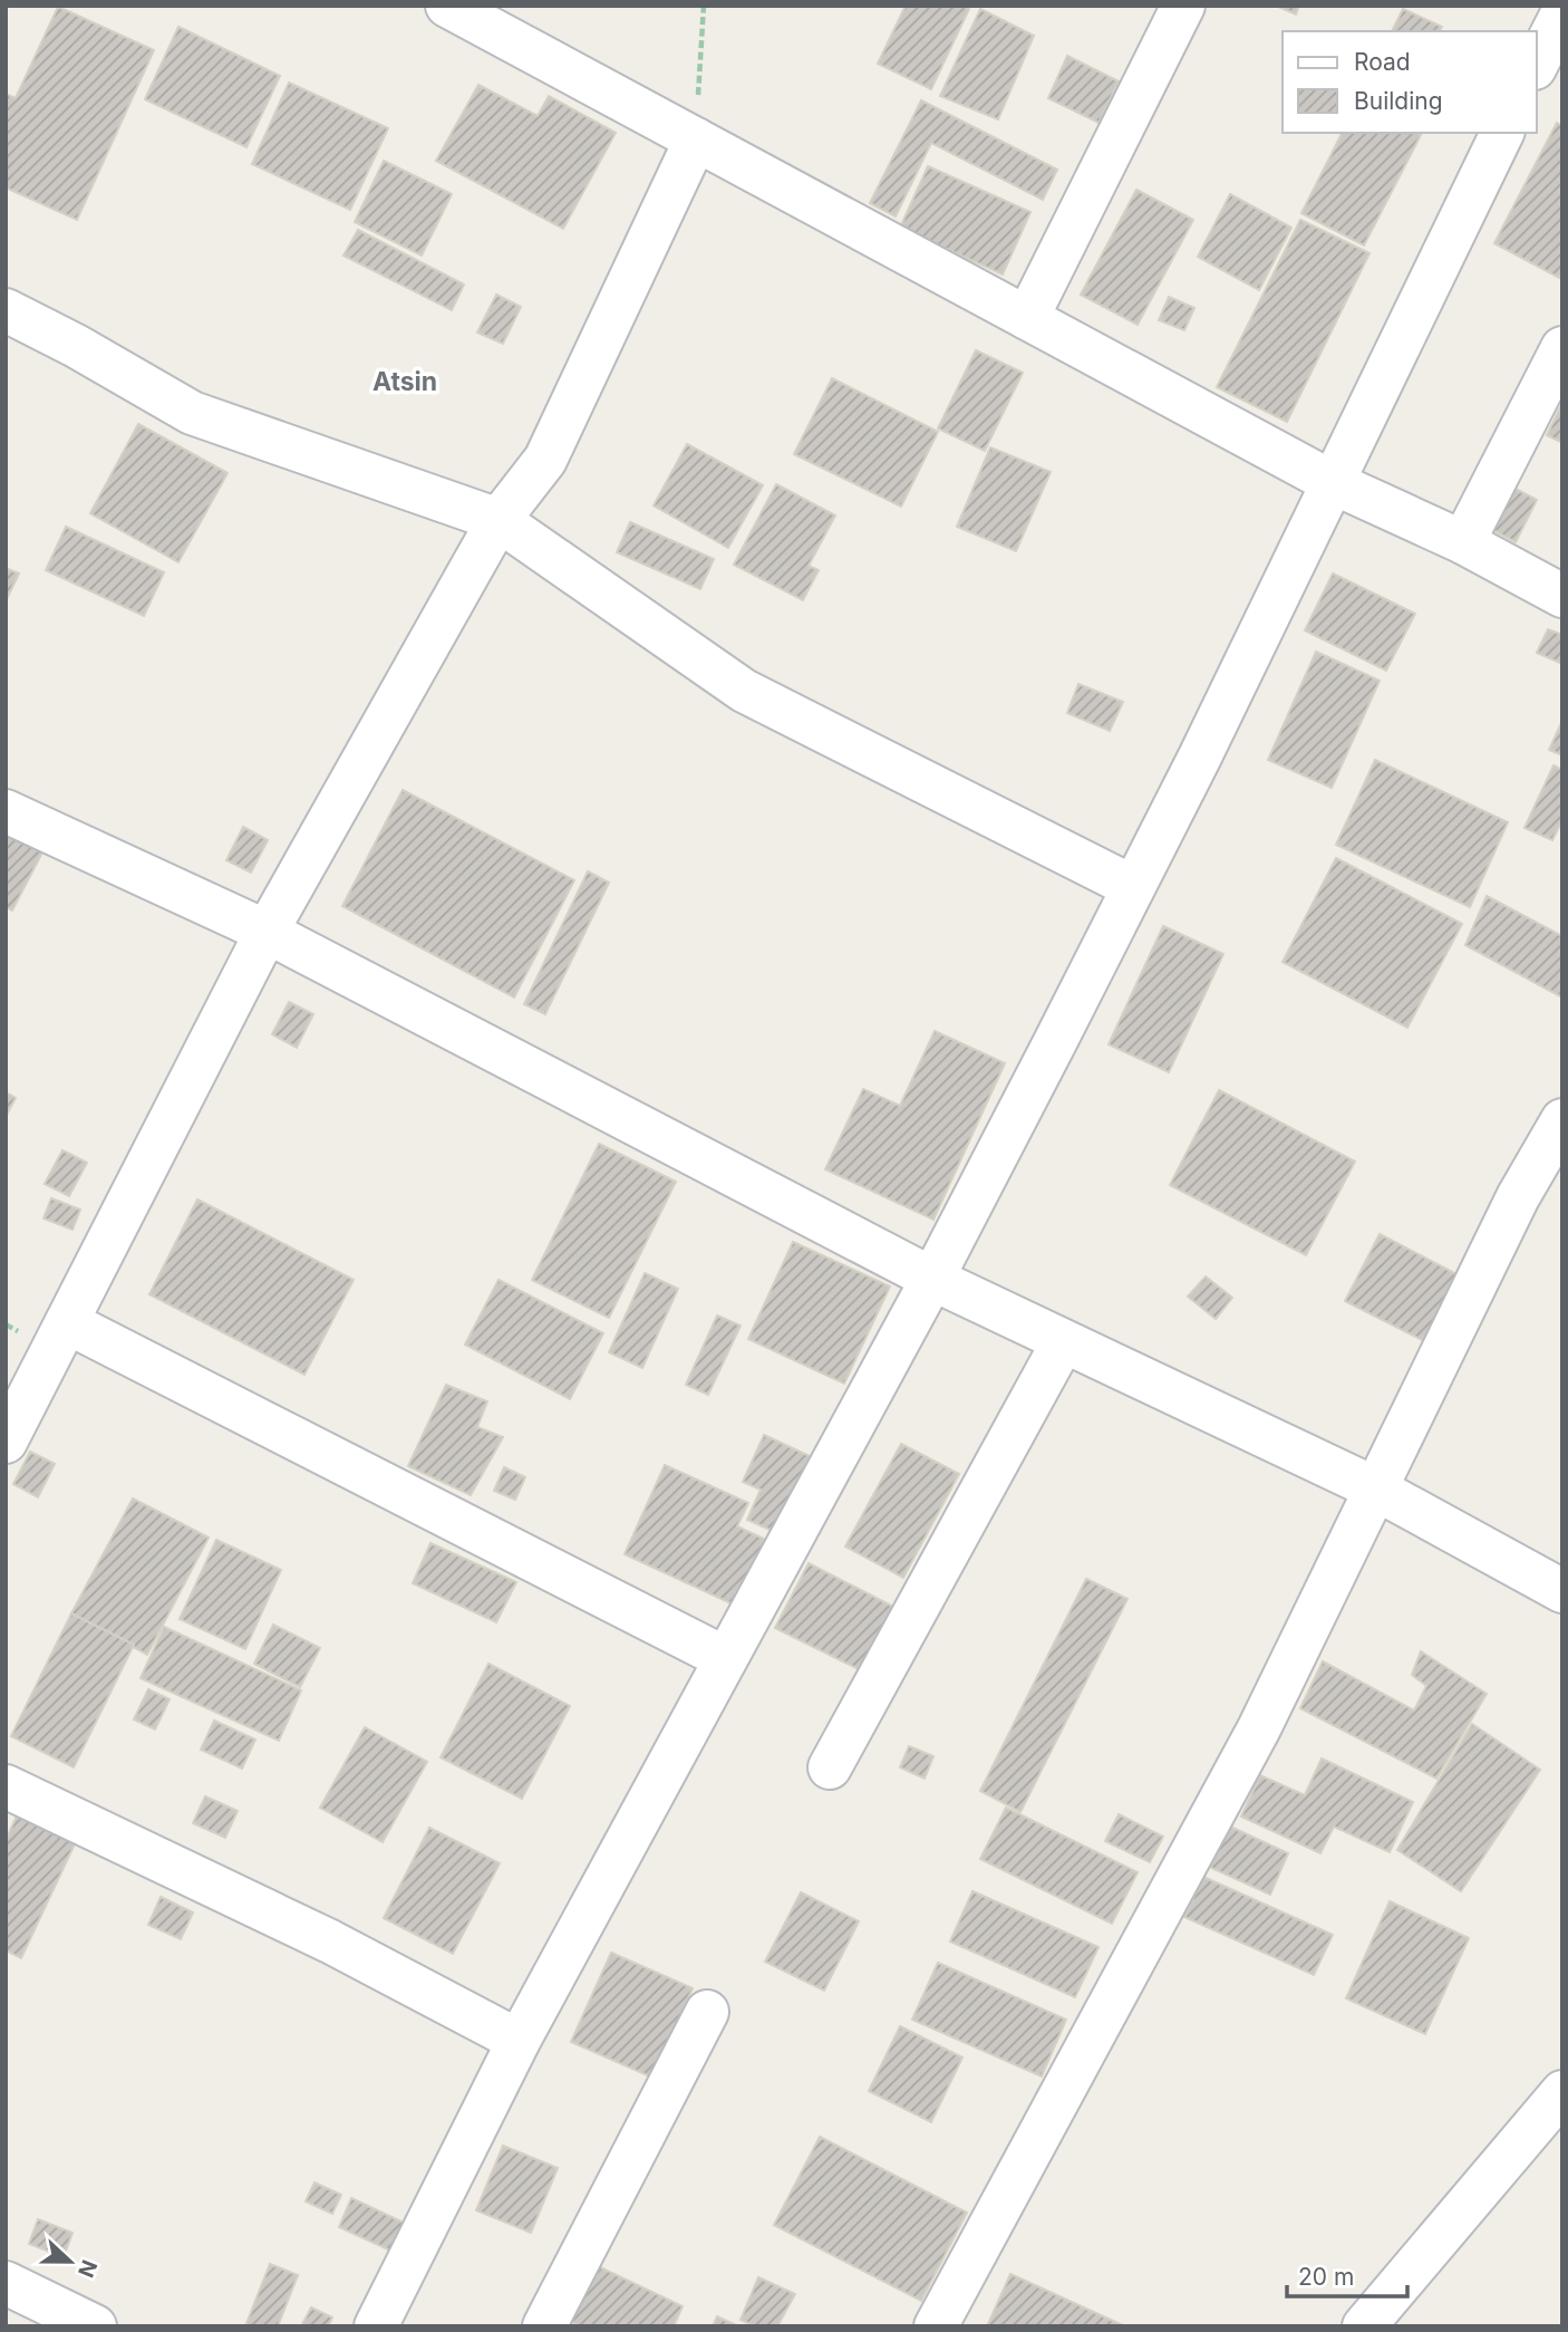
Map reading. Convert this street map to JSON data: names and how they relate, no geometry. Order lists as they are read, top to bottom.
{
  "districts": ["Atsin"],
  "legend": ["Road", "Building"],
  "scale_bar": "20 m",
  "north": "right"
}
